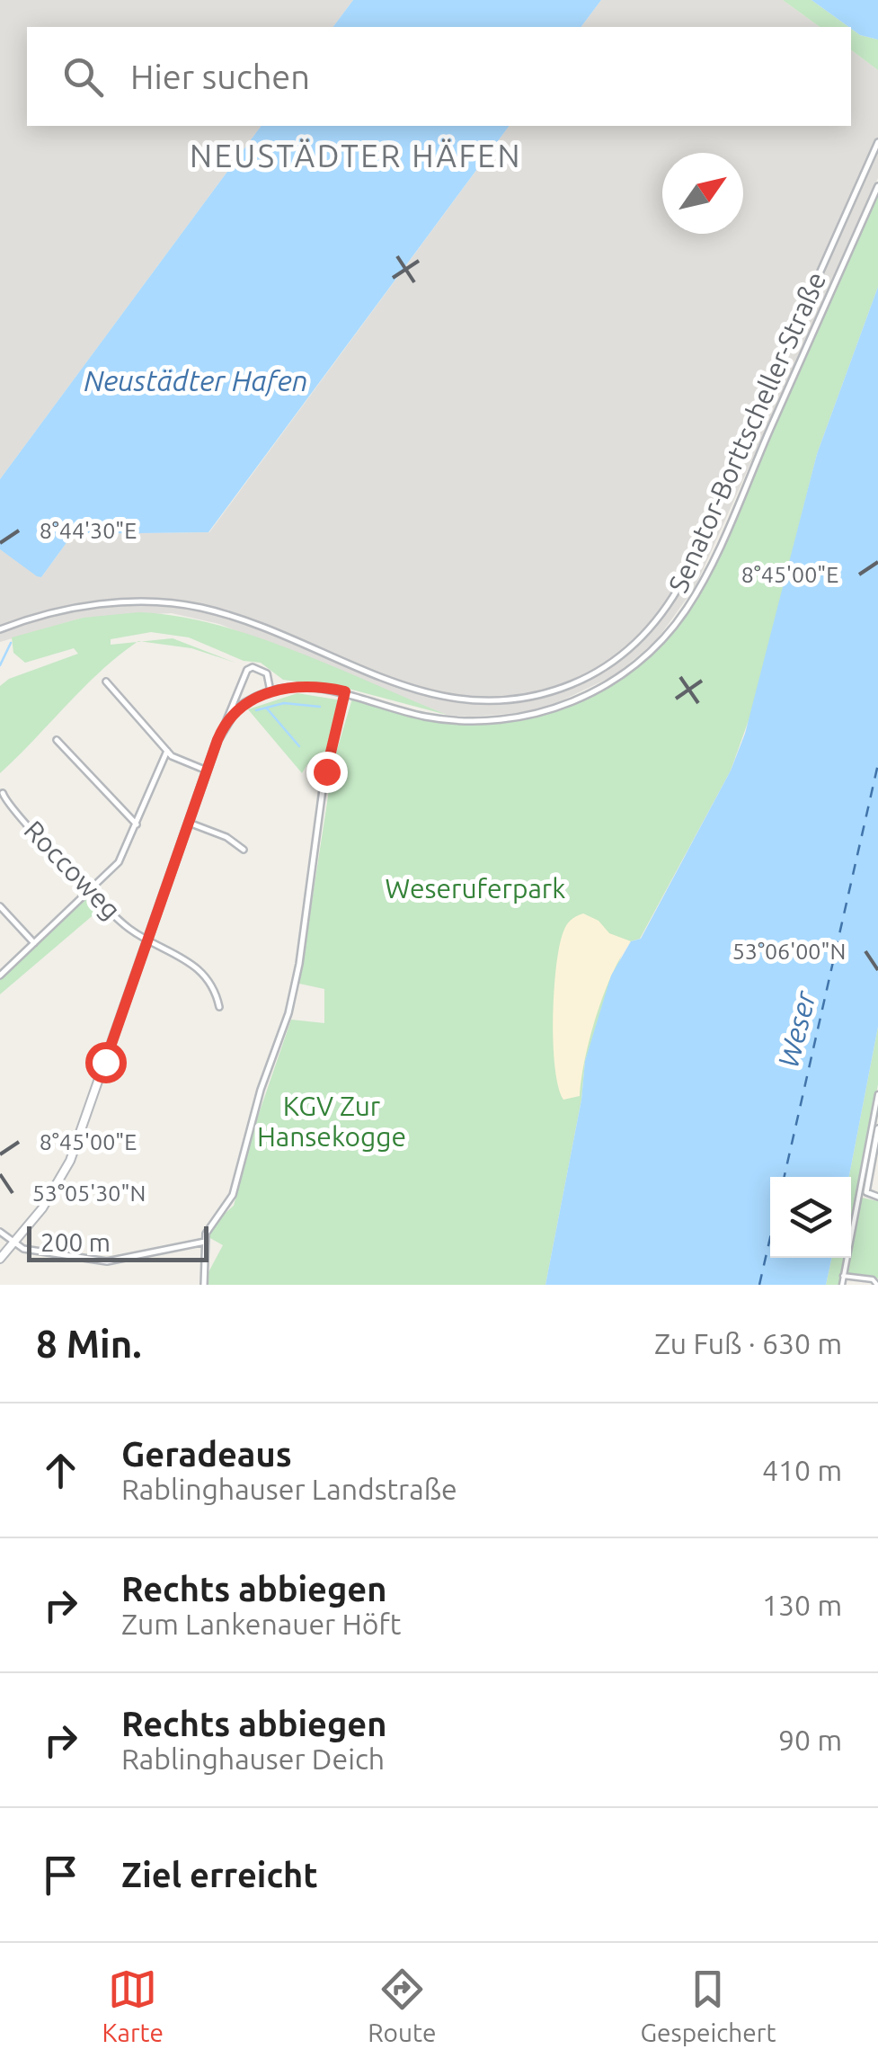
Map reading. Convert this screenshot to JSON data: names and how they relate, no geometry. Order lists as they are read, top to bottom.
{
  "streets": {
    "street": ["Senator-Borttscheller-Straße", "Roccoweg"]
  },
  "districts": ["NEUSTÄDTER HÄFEN"],
  "water": ["Neustädter Hafen", "Weser"],
  "parks": ["Weseruferpark", "KGV Zur Hansekogge"],
  "scale_bar": "200 m",
  "north": "top right",
  "page": {
    "search": "Hier suchen",
    "scale": "200 m",
    "heading": ["8 Min.", "Zu Fuß · 630 m"],
    "list": [
      ["Geradeaus", "Rablinghauser Landstraße", "410 m"],
      ["Rechts abbiegen", "Zum Lankenauer Höft", "130 m"],
      ["Rechts abbiegen", "Rablinghauser Deich", "90 m"],
      "Ziel erreicht"
    ],
    "nav": ["Karte", "Route", "Gespeichert"]
  },
  "coordinates": [
    "8°44'30\"E",
    "8°45'00\"E",
    "53°06'00\"N",
    "53°05'30\"N"
  ]
}
